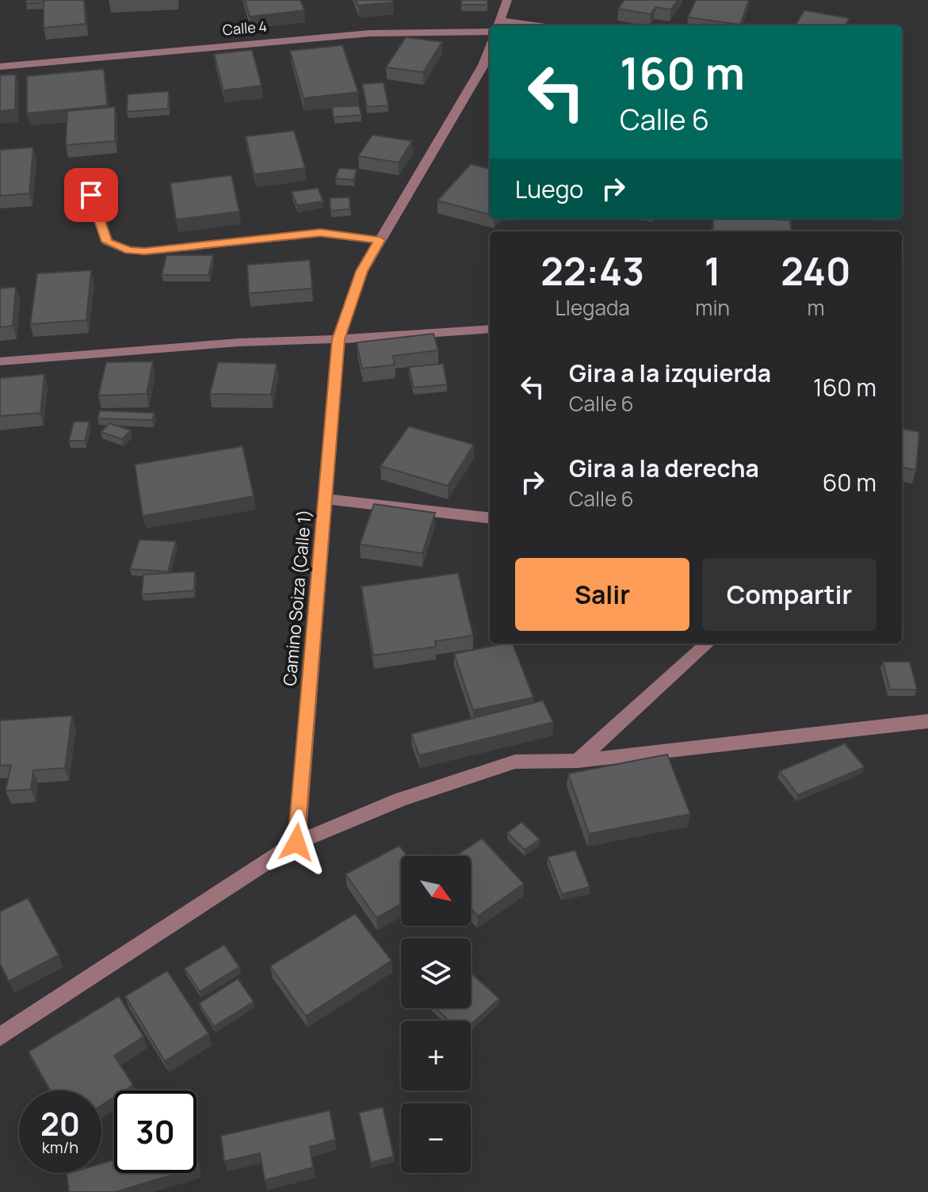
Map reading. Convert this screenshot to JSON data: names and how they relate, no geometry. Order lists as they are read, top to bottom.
{
  "streets": {
    "street": ["Calle 4", "Camino Soiza (Calle 1)"]
  },
  "north": "bottom right",
  "page": {
    "turn": ["160 m", "Calle 6"],
    "then": "Luego",
    "eta": [
      "22:43",
      "Llegada",
      "1",
      "min",
      "240",
      "m"
    ],
    "list": [
      {
        "name": "Gira a la izquierda",
        "note": "Calle 6",
        "value": "160 m"
      },
      {
        "name": "Gira a la derecha",
        "note": "Calle 6",
        "value": "60 m"
      }
    ],
    "buttons": ["Salir", "Compartir"],
    "map_buttons": ["+", "−"],
    "speed": "20 km/h",
    "limit": "30"
  }
}
